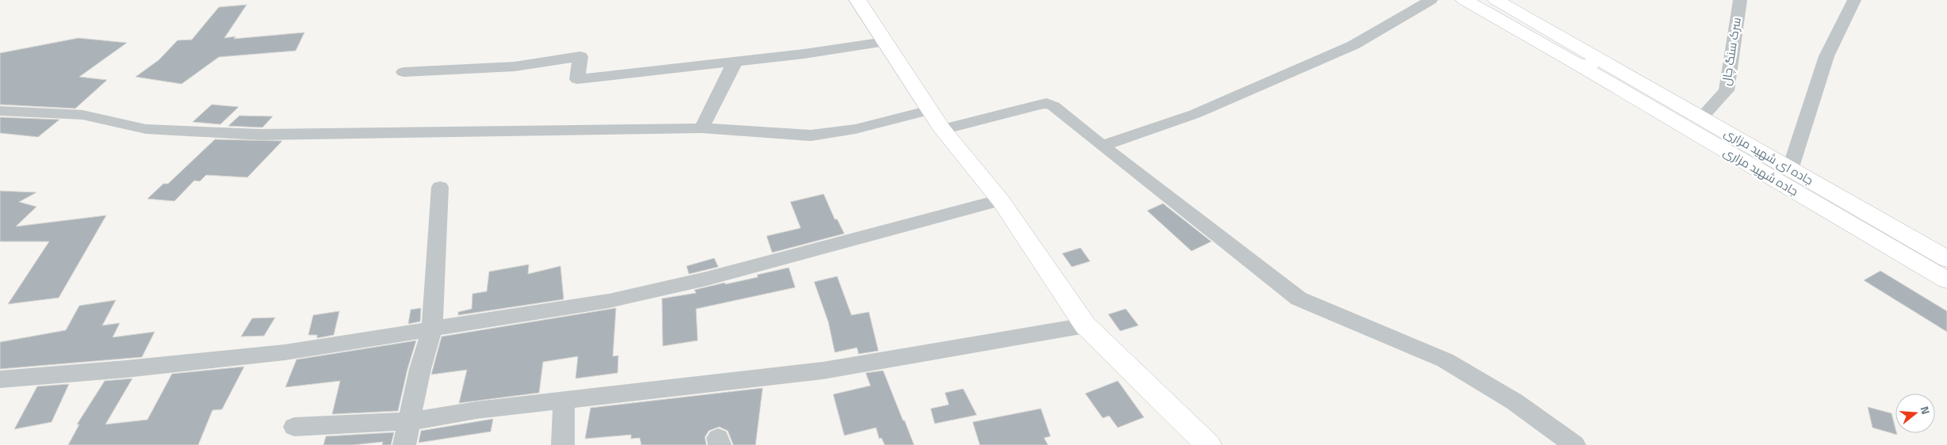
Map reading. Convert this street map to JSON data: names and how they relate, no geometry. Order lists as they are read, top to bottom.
{
  "streets": {
    "main road": ["جاده ای شهید مزاری", "جاده شهید مزاری"],
    "street": ["سرک سنگ چال"]
  },
  "crossings": [
    ["سرک سنگ چال", "جاده ای شهید مزاری"],
    ["جاده ای شهید مزاری", "جاده شهید مزاری"]
  ],
  "north": "right"
}
